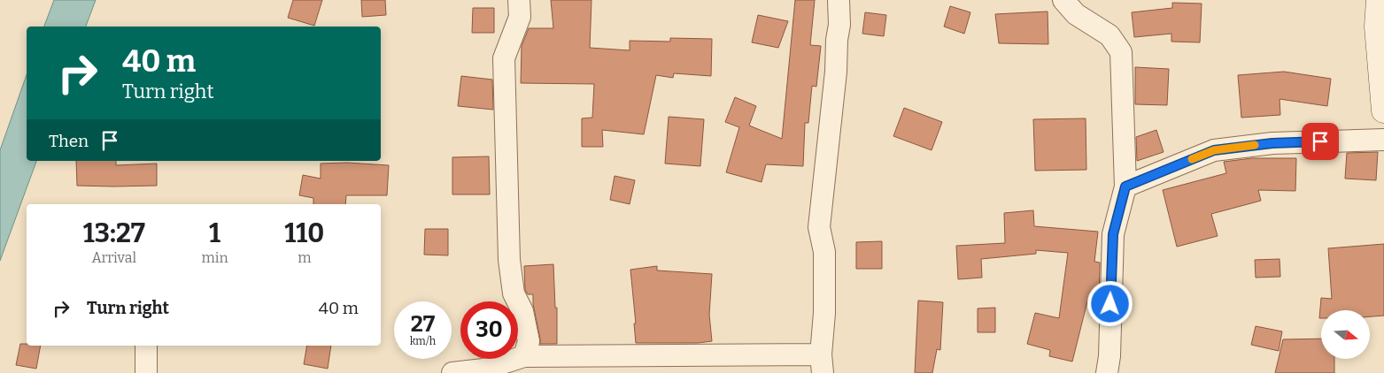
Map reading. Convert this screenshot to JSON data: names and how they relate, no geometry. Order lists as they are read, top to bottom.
{
  "north": "right",
  "page": {
    "turn": ["40 m", "Turn right"],
    "then": "Then",
    "eta": [
      "13:27",
      "Arrival",
      "1",
      "min",
      "110",
      "m"
    ],
    "list": [
      {
        "name": "Turn right",
        "value": "40 m"
      }
    ],
    "speed": "27 km/h",
    "limit": "30"
  }
}
